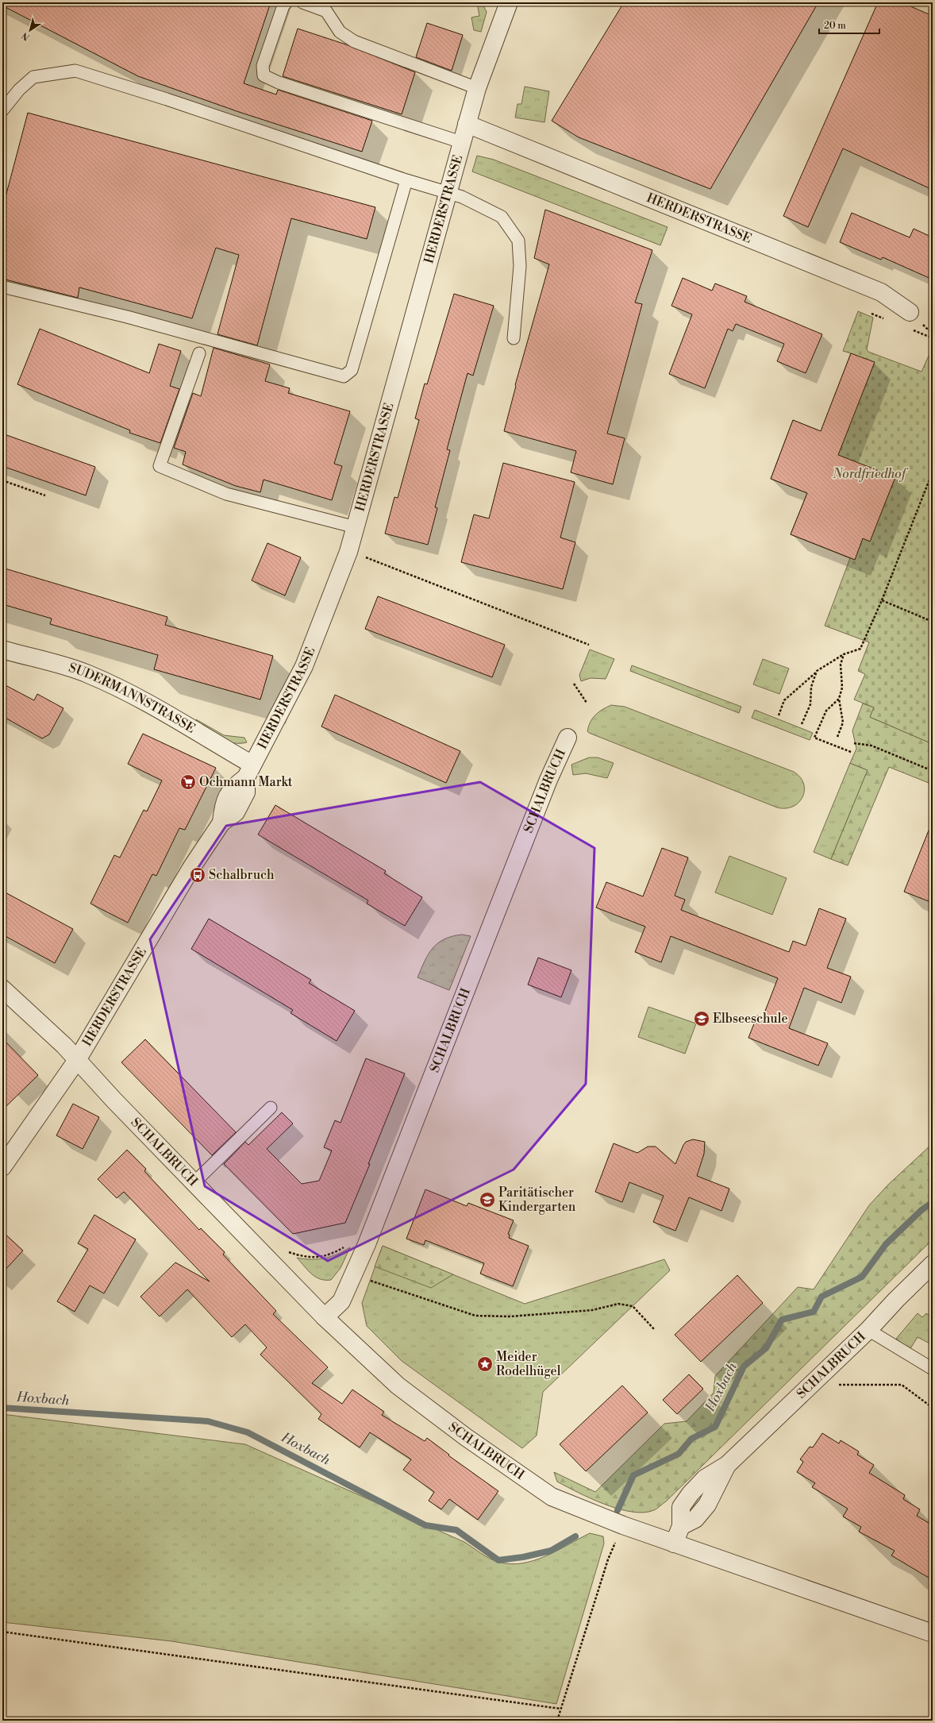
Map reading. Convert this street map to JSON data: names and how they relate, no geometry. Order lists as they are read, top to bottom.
{
  "streets": {
    "street": ["HERDERSTRASSE", "SUDERMANNSTRASSE", "SCHALBRUCH"]
  },
  "crossings": [
    ["HERDERSTRASSE", "SUDERMANNSTRASSE"],
    ["HERDERSTRASSE", "SCHALBRUCH"]
  ],
  "water": ["Hoxbach"],
  "parks": ["Nordfriedhof"],
  "places": {
    "supermarket": ["Ochmann Markt"],
    "bus stop": ["Schalbruch"],
    "school or university": ["Elbseeschule", "Paritätischer Kindergarten"],
    "place": ["Meider Rodelhügel"]
  },
  "scale_bar": "20 m",
  "north": "bottom left"
}
